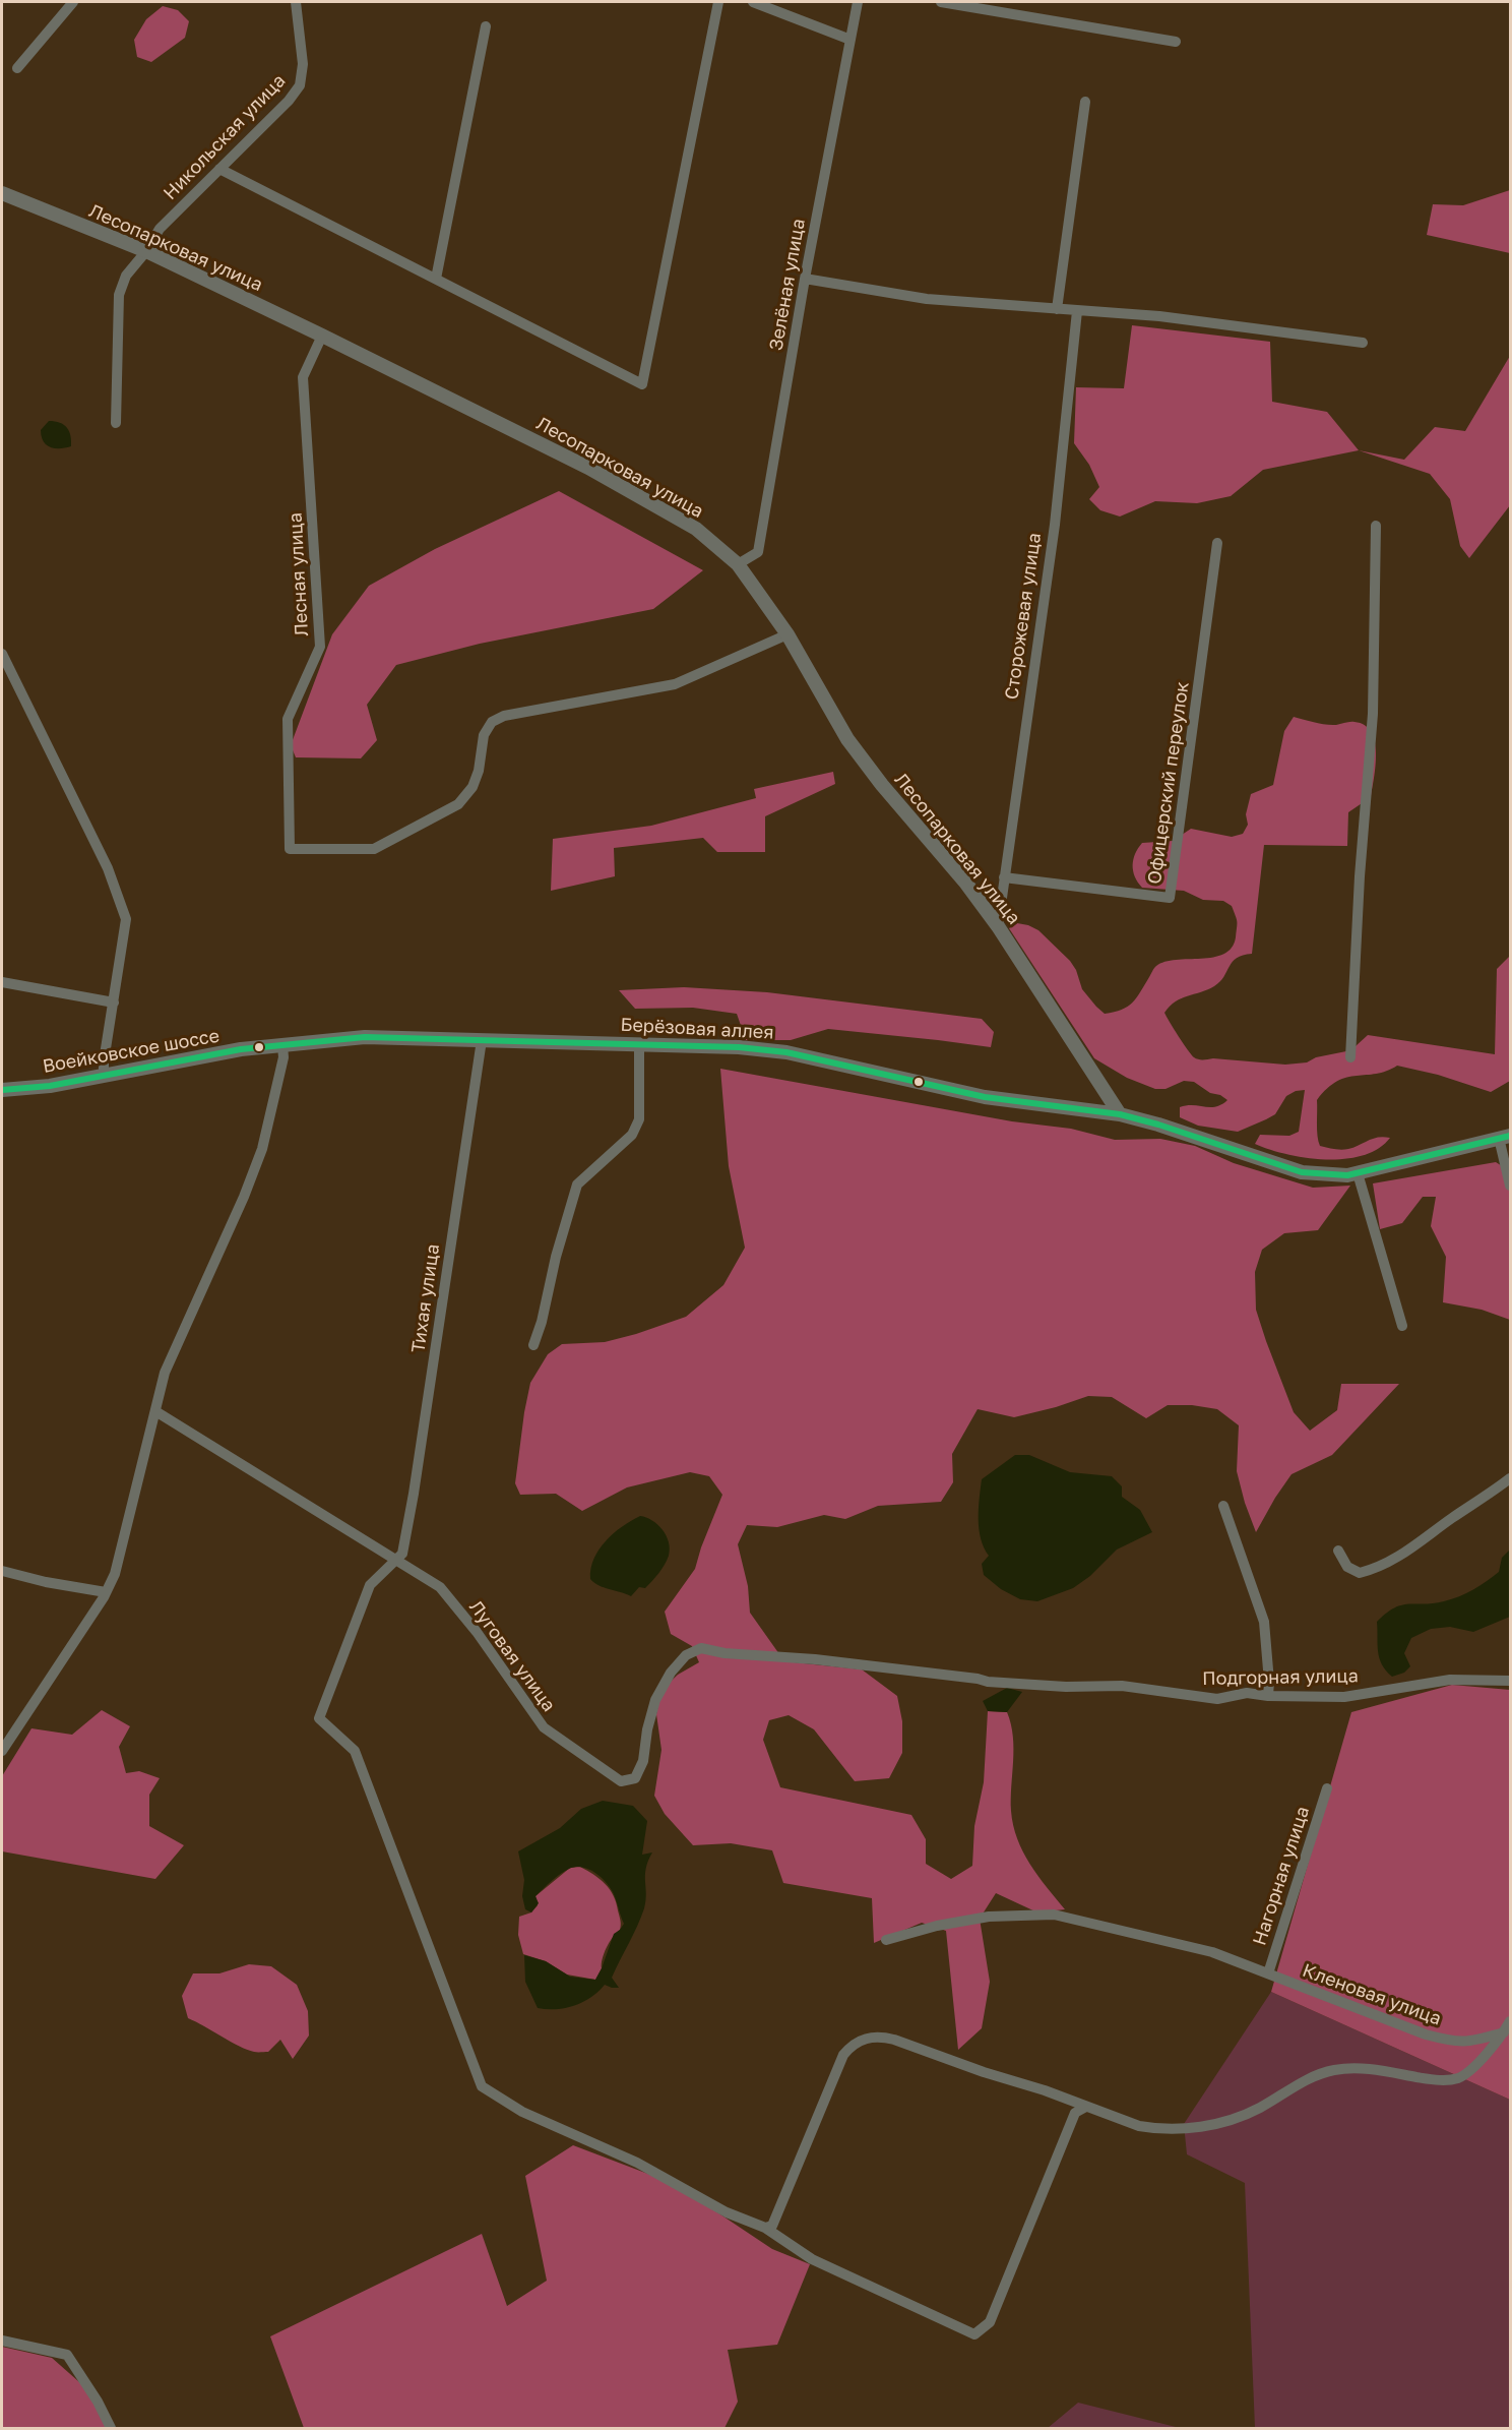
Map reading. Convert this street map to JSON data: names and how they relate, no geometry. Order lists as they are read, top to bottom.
{
  "streets": {
    "street": [
      "Никольская улица",
      "Лесопарковая улица",
      "Зелёная улица",
      "Лесная улица",
      "Сторожевая улица",
      "Офицерский переулок",
      "Берёзовая аллея",
      "Воейковское шоссе",
      "Тихая улица",
      "Луговая улица",
      "Подгорная улица",
      "Нагорная улица",
      "Кленовая улица"
    ]
  },
  "crossings": [
    ["Никольская улица", "Лесопарковая улица"],
    ["Лесопарковая улица", "Зелёная улица"],
    ["Лесопарковая улица", "Лесная улица"],
    ["Лесопарковая улица", "Сторожевая улица"],
    ["Лесопарковая улица", "Берёзовая аллея"],
    ["Сторожевая улица", "Офицерский переулок"],
    ["Берёзовая аллея", "Воейковское шоссе"],
    ["Берёзовая аллея", "Тихая улица"],
    ["Тихая улица", "Луговая улица"],
    ["Луговая улица", "Подгорная улица"],
    ["Нагорная улица", "Кленовая улица"]
  ]
}
